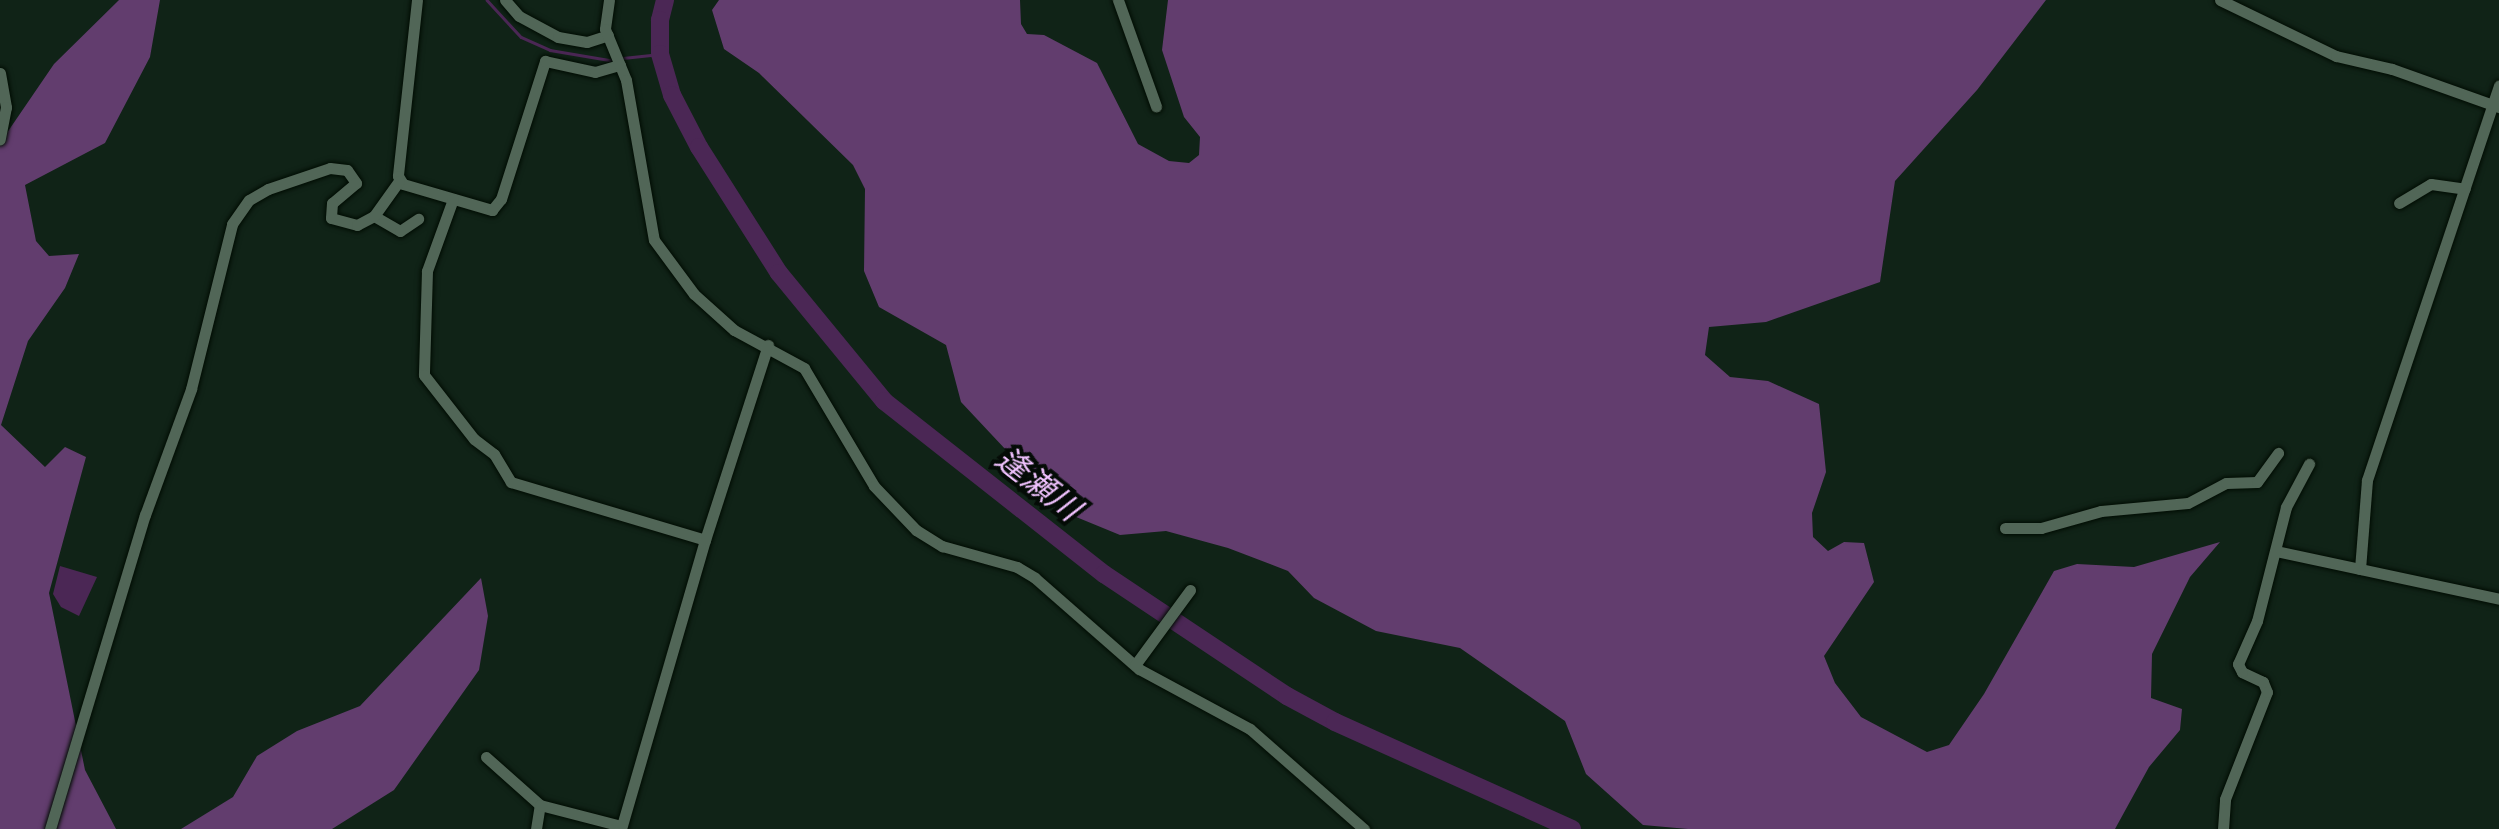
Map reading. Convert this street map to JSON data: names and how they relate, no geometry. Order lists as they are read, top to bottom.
{
  "water": ["逢瀬川"]
}
